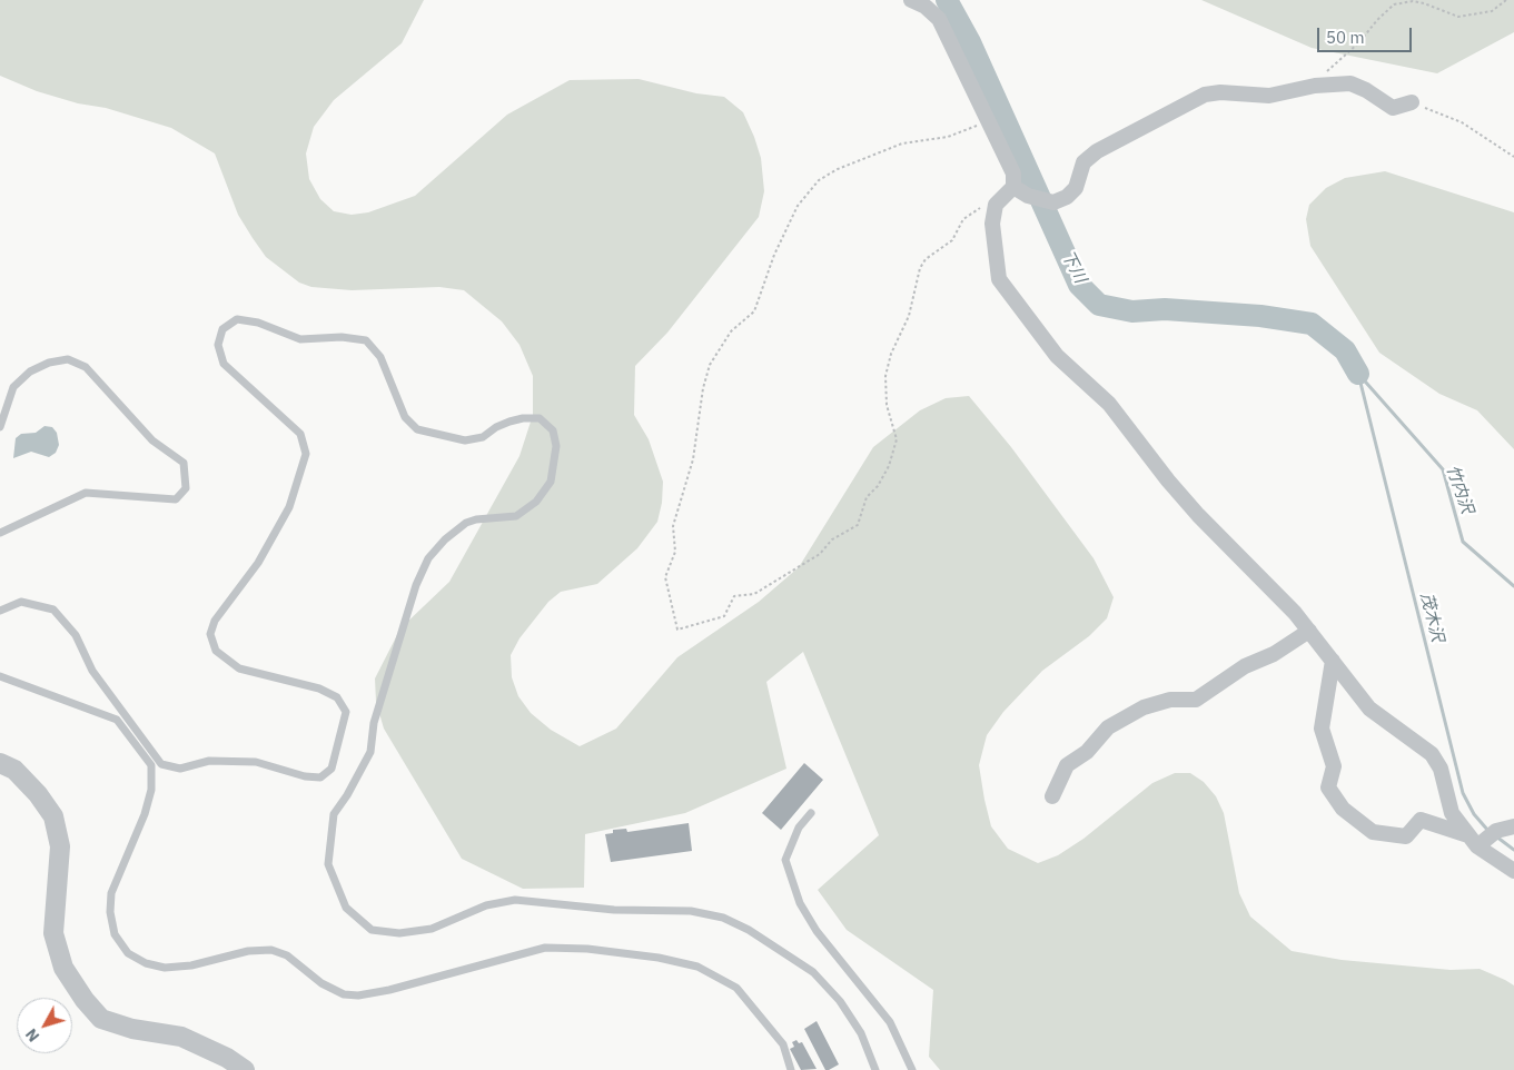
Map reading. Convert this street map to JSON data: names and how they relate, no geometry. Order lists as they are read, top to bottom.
{
  "water": ["下川", "竹内沢", "茂木沢"],
  "scale_bar": "50 m",
  "north": "bottom left"
}
